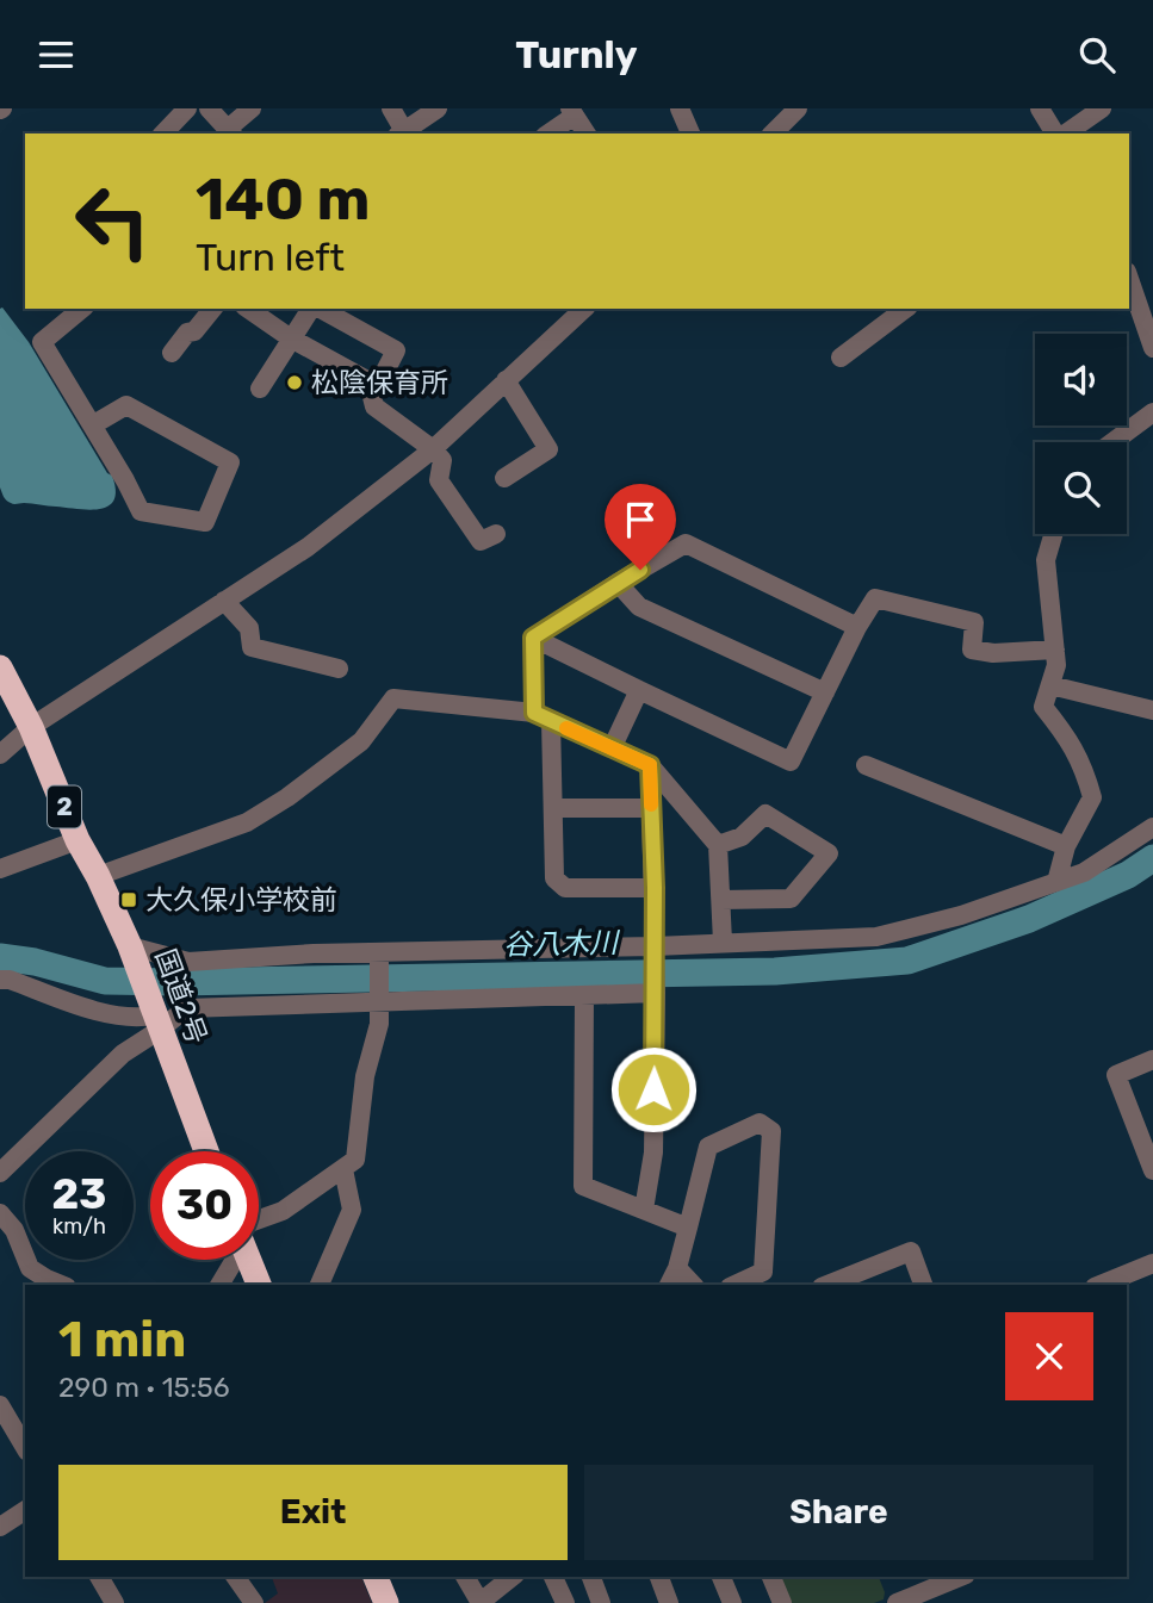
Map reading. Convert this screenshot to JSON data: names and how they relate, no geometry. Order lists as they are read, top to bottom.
{
  "streets": {
    "highway": ["2", "国道2号"]
  },
  "water": ["谷八木川"],
  "places": {
    "other": ["松陰保育所"],
    "transit": ["大久保小学校前"]
  },
  "page": {
    "header": "Turnly",
    "turn": ["140 m", "Turn left"],
    "speed": "23 km/h",
    "limit": "30",
    "heading": ["1 min", "290 m · 15:56"],
    "buttons": ["Exit", "Share"]
  }
}
